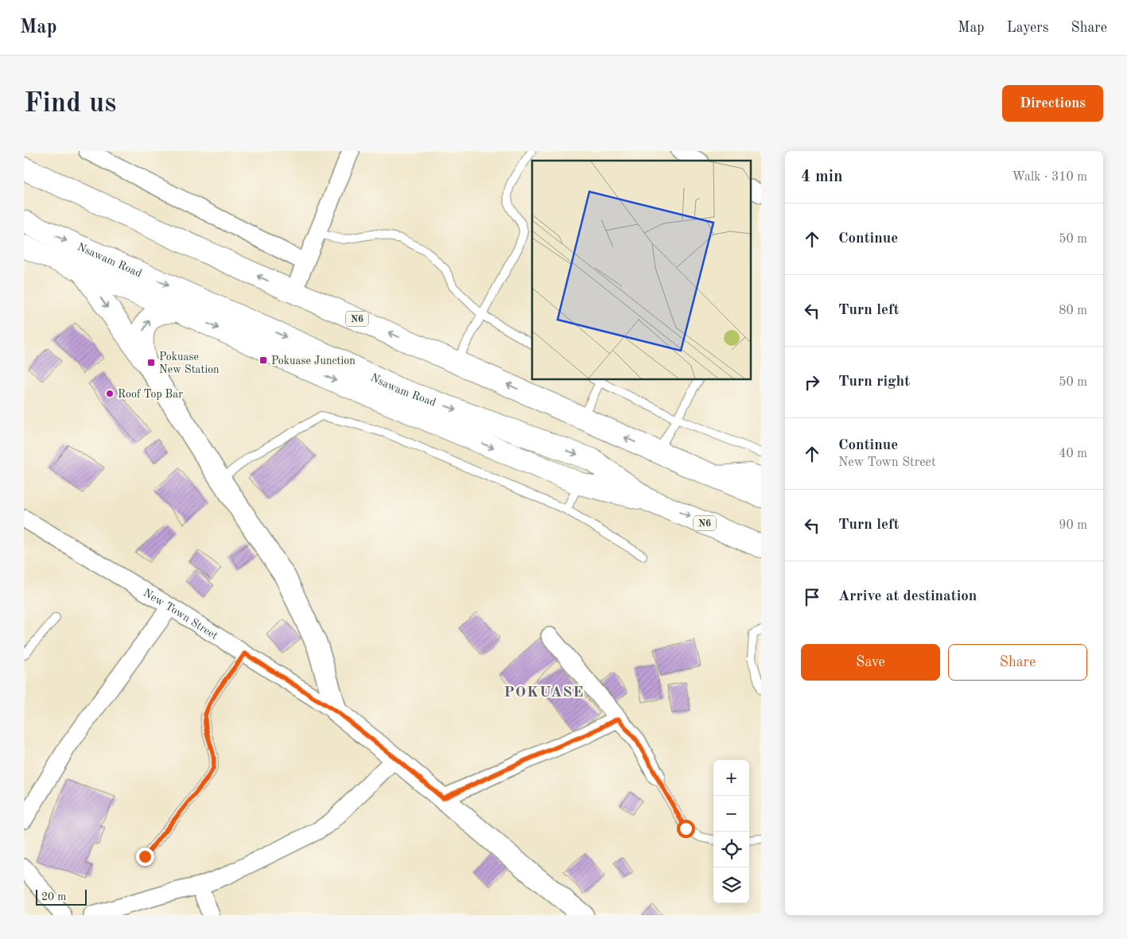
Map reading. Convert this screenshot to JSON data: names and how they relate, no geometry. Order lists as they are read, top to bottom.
{
  "streets": {
    "main road": ["Nsawam Road", "N6"],
    "street": ["New Town Street"]
  },
  "districts": ["POKUASE"],
  "places": {
    "transit": ["Pokuase Junction", "Pokuase New Station"],
    "other": ["Roof Top Bar"]
  },
  "scale_bar": "20 m",
  "page": {
    "header": "Map",
    "nav": ["Map", "Layers", "Share"],
    "buttons": [
      "Directions",
      ["Save", "Share"]
    ],
    "title": "Find us",
    "heading": ["4 min", "Walk · 310 m"],
    "list": [
      ["Continue", "50 m"],
      ["Turn left", "80 m"],
      ["Turn right", "50 m"],
      ["Continue", "New Town Street", "40 m"],
      ["Turn left", "90 m"],
      "Arrive at destination"
    ],
    "map_buttons": ["+", "−"],
    "scale": "20 m"
  }
}
